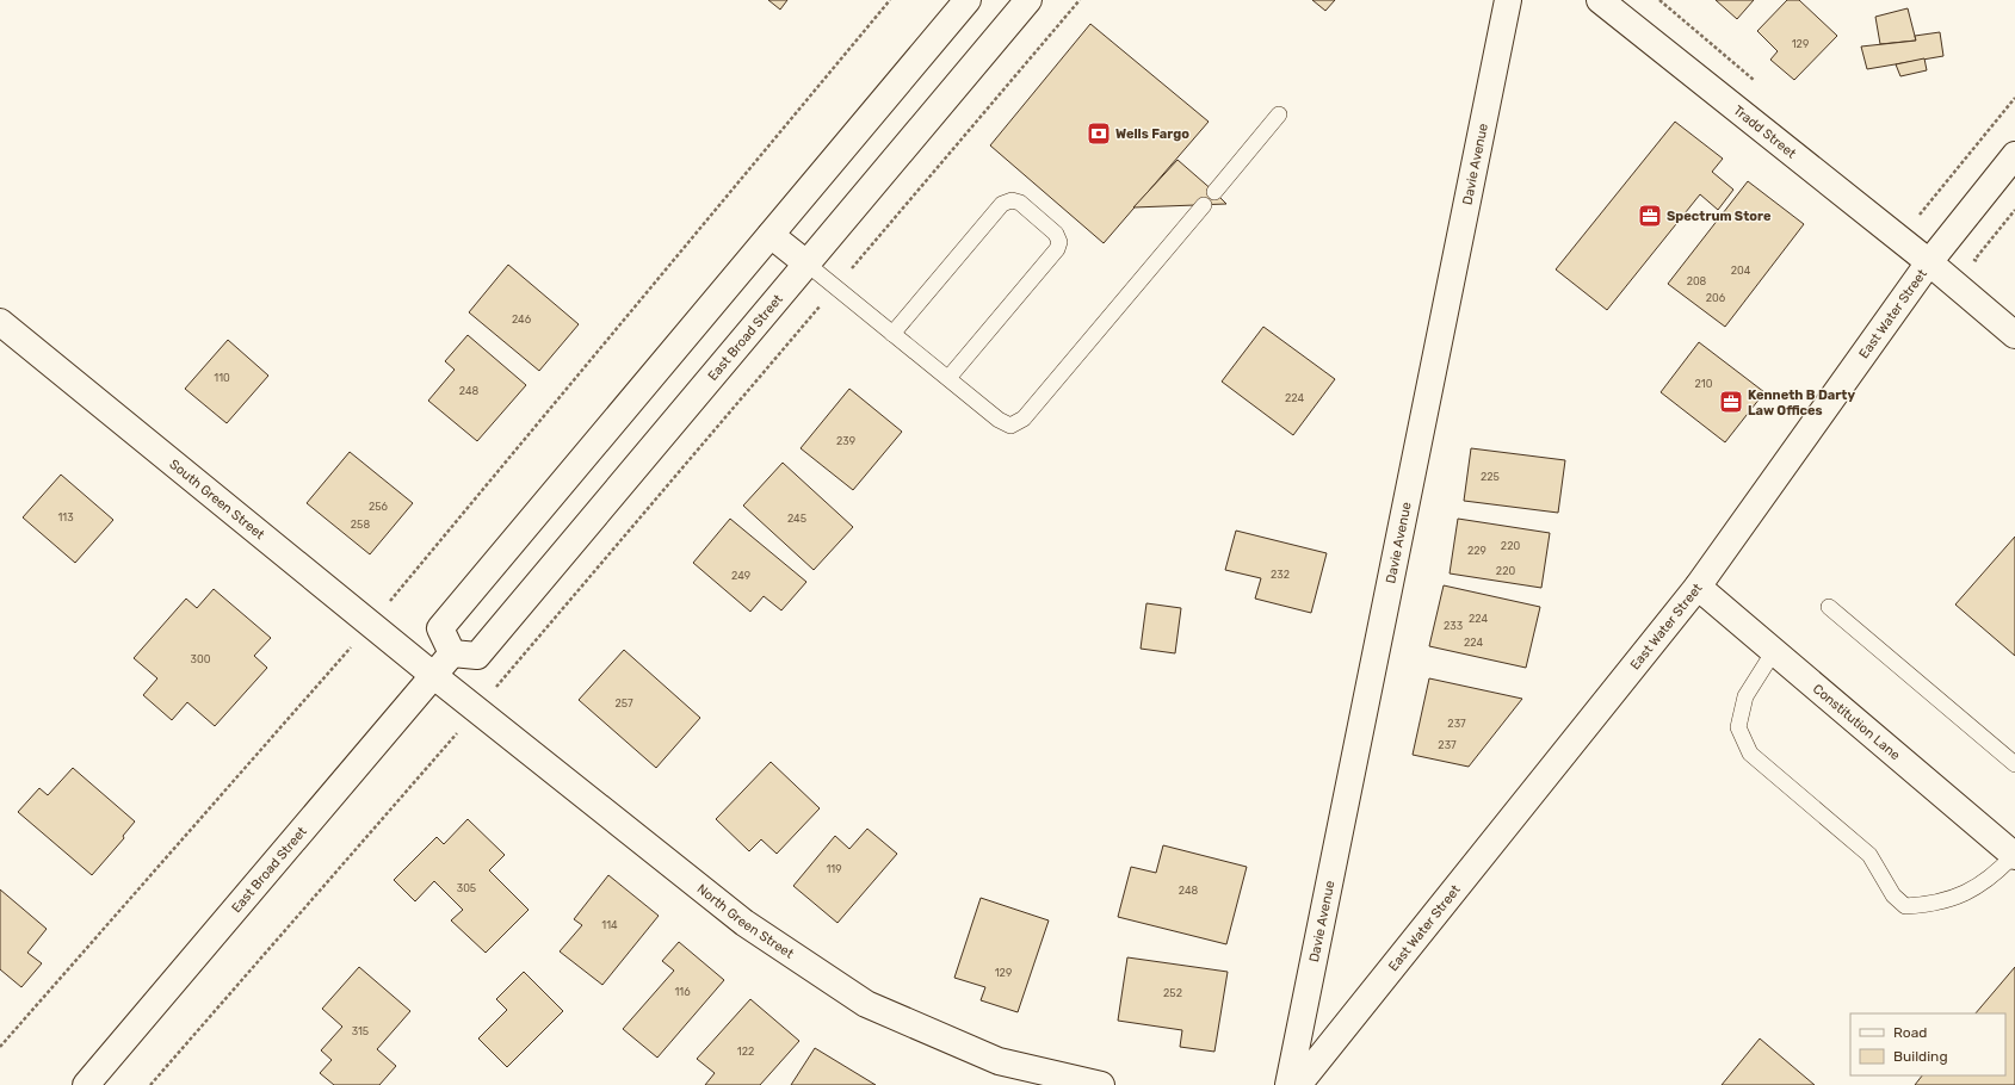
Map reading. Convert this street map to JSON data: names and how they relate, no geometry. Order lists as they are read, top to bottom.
{
  "streets": {
    "main road": [
      "Tradd Street",
      "Davie Avenue",
      "East Water Street",
      "East Broad Street",
      "South Green Street",
      "Constitution Lane",
      "North Green Street"
    ]
  },
  "crossings": [
    ["Tradd Street", "East Water Street"],
    ["East Water Street", "Constitution Lane"],
    ["East Broad Street", "South Green Street"],
    ["East Broad Street", "North Green Street"],
    ["South Green Street", "North Green Street"]
  ],
  "places": {
    "bank": ["Wells Fargo"],
    "office": ["Spectrum Store", "Kenneth B Darty Law Offices"]
  },
  "house_numbers": [
    "129",
    "204",
    "208",
    "206",
    "246",
    "110",
    "210",
    "248",
    "224",
    "239",
    "225",
    "256",
    "113",
    "245",
    "258",
    "220",
    "229",
    "220",
    "232",
    "249",
    "224",
    "233",
    "224",
    "300",
    "257",
    "237",
    "237",
    "119",
    "305",
    "248",
    "114",
    "129",
    "116",
    "252",
    "315",
    "122"
  ],
  "legend": ["Road", "Building"]
}
